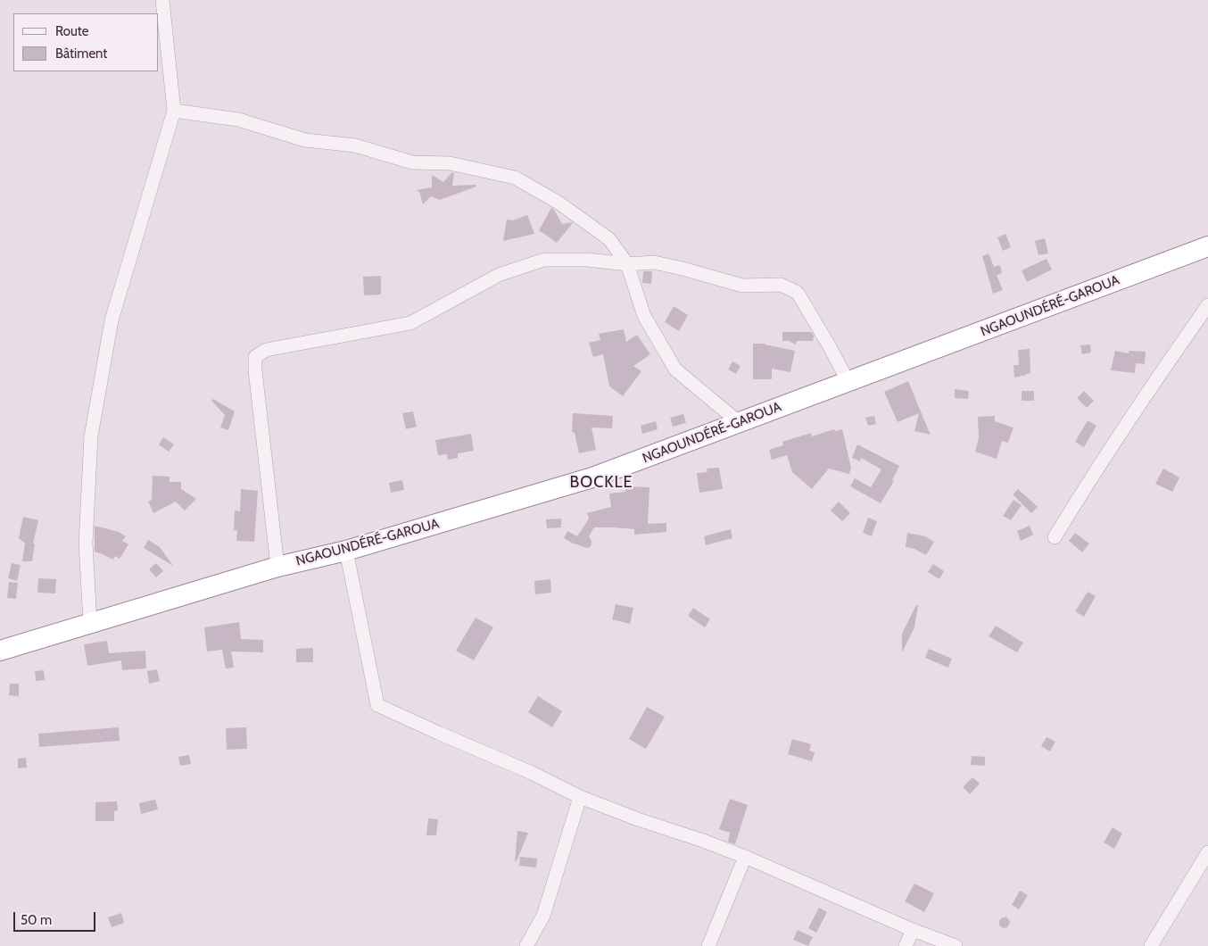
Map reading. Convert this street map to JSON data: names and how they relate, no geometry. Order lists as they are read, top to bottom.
{
  "streets": {
    "highway": ["NGAOUNDÉRÉ-GAROUA"]
  },
  "districts": ["BOCKLE"],
  "legend": ["Route", "Bâtiment"],
  "scale_bar": "50 m"
}
